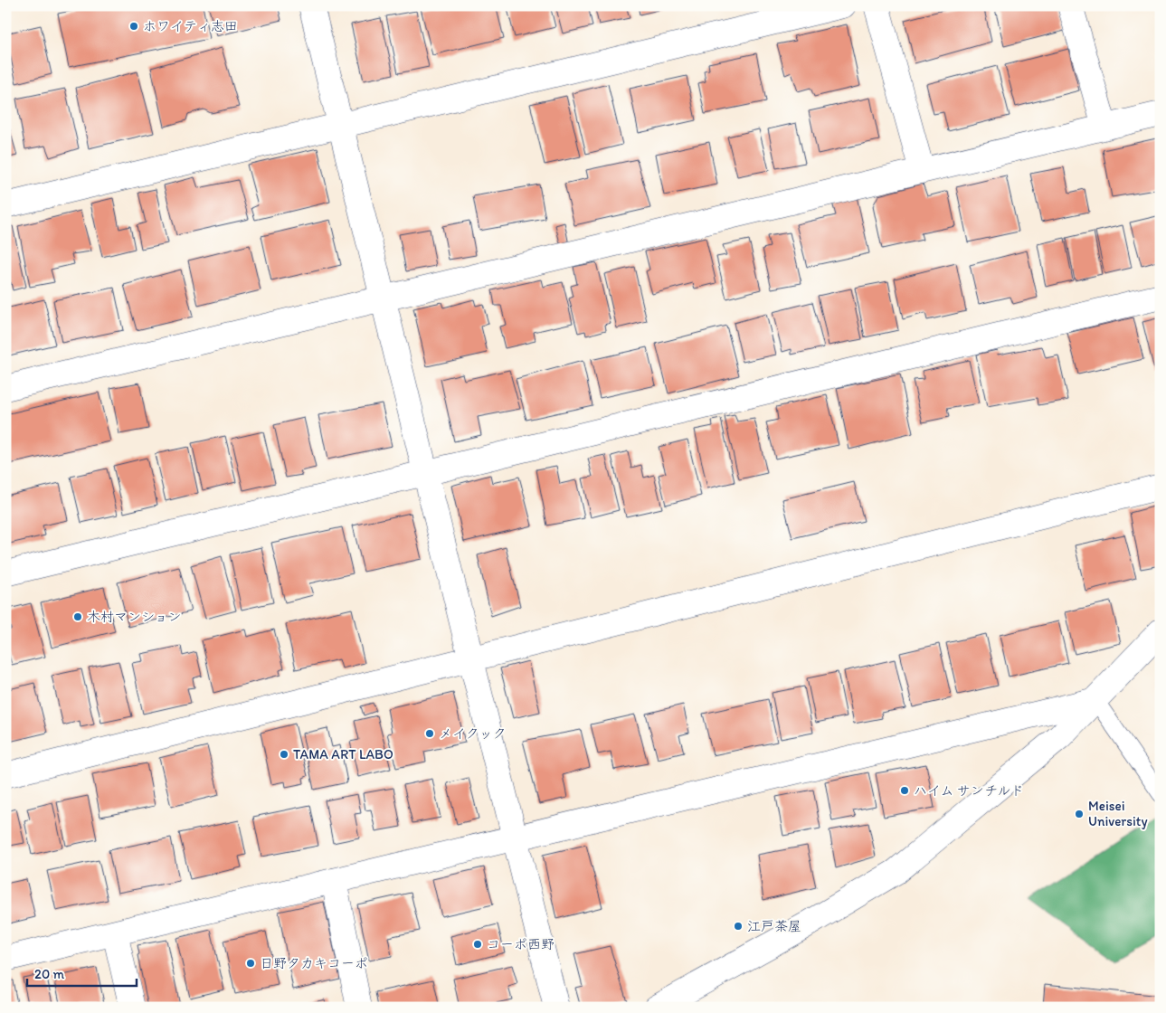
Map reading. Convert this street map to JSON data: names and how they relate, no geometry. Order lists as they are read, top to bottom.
{
  "places": [
    "ホワイティ志田",
    "木村マンション",
    "メイクック",
    "TAMA ART LABO",
    "ハイム サンチルド",
    "Meisei University",
    "江戸茶屋",
    "コーポ西野",
    "日野タカキコーポ"
  ],
  "scale_bar": "20 m"
}
